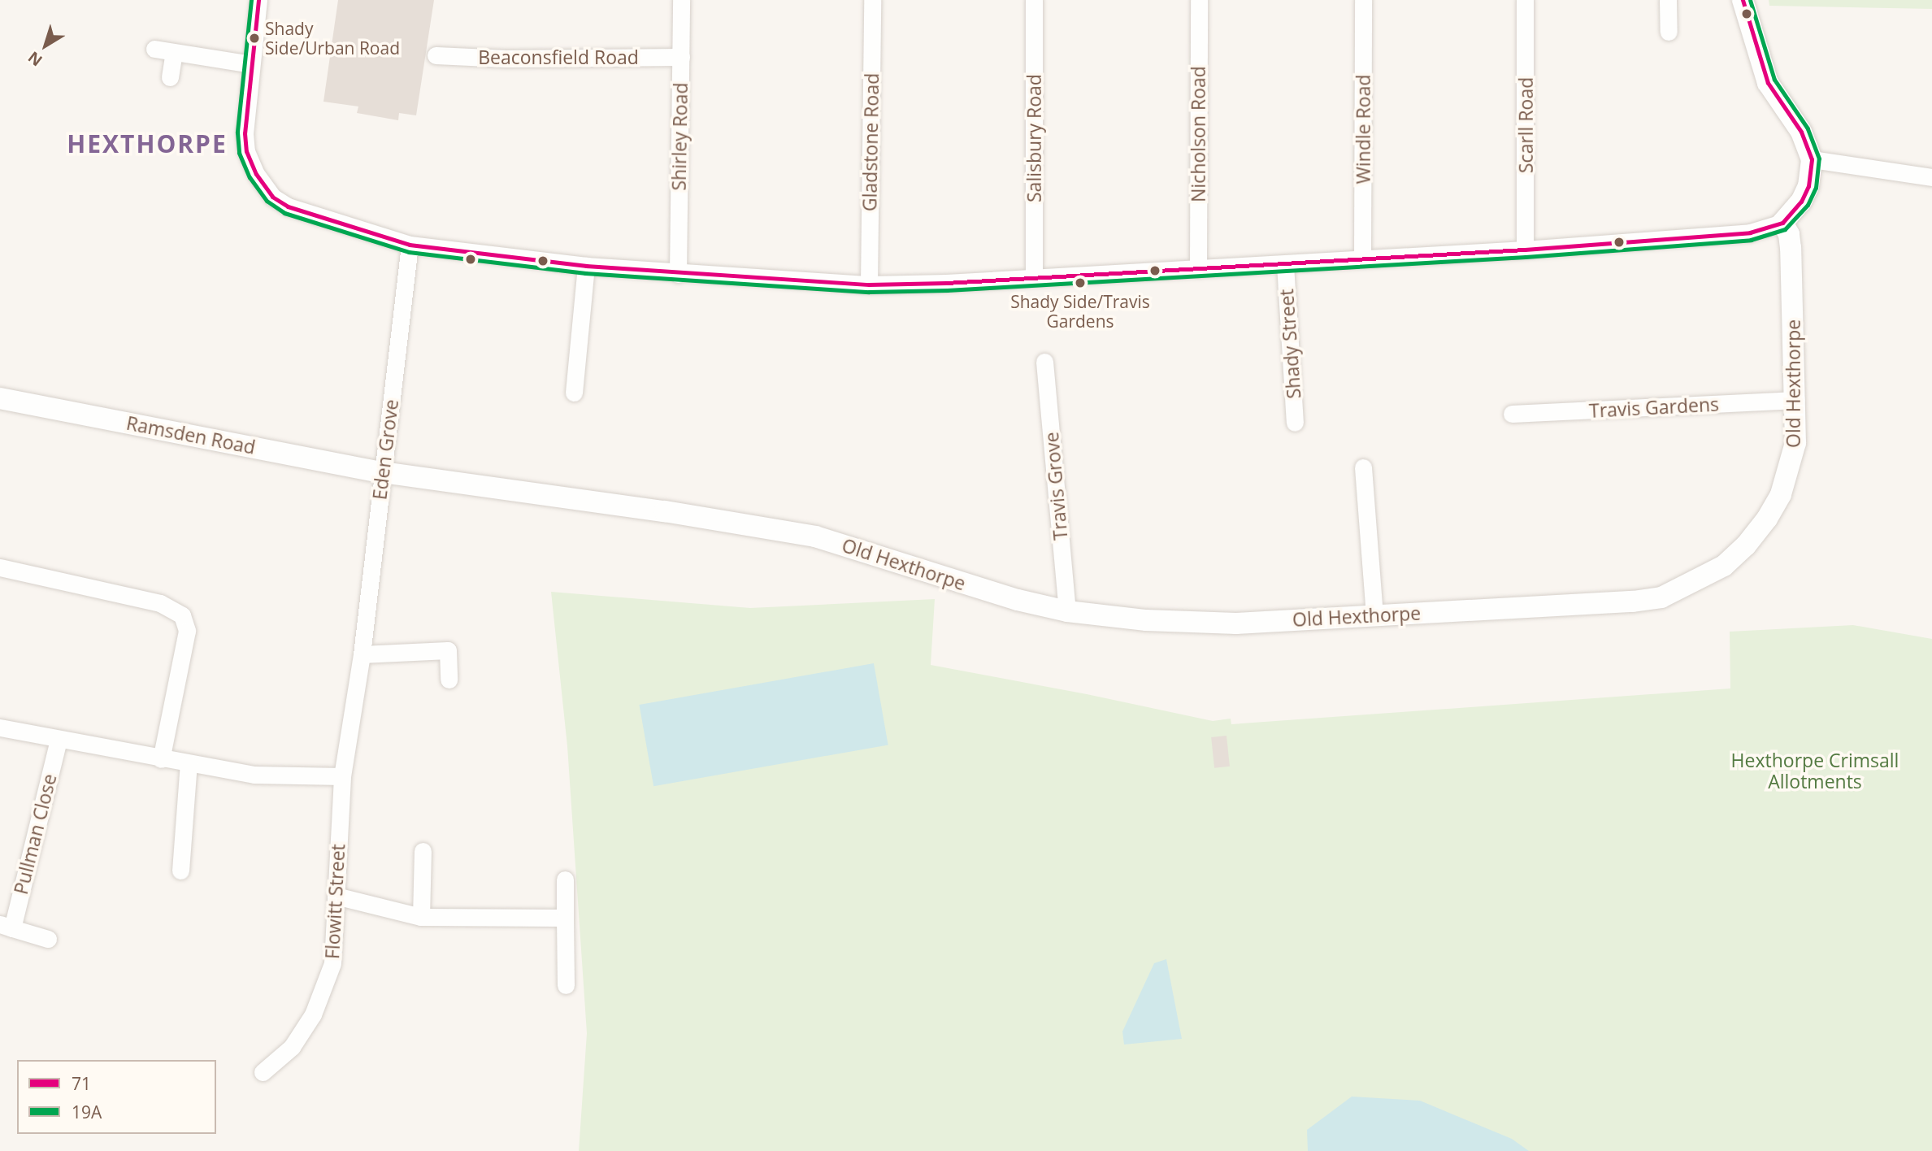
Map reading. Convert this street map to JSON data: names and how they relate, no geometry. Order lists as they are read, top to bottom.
{
  "streets": {
    "street": [
      "Beaconsfield Road",
      "Scarll Road",
      "Windle Road",
      "Nicholson Road",
      "Shirley Road",
      "Salisbury Road",
      "Gladstone Road",
      "Shady Street",
      "Old Hexthorpe",
      "Travis Gardens",
      "Ramsden Road",
      "Eden Grove",
      "Travis Grove",
      "Pullman Close",
      "Flowitt Street"
    ]
  },
  "crossings": [
    ["Beaconsfield Road", "Shirley Road"],
    ["Old Hexthorpe", "Travis Gardens"],
    ["Old Hexthorpe", "Ramsden Road"],
    ["Old Hexthorpe", "Eden Grove"],
    ["Old Hexthorpe", "Travis Grove"],
    ["Ramsden Road", "Eden Grove"],
    ["Eden Grove", "Flowitt Street"]
  ],
  "districts": ["HEXTHORPE"],
  "parks": ["Hexthorpe Crimsall Allotments"],
  "places": ["Shady Side/Urban Road", "Shady Side/Travis Gardens"],
  "lines": ["transit line 71", "transit line 19A"],
  "legend": ["71", "19A"],
  "north": "bottom left"
}
